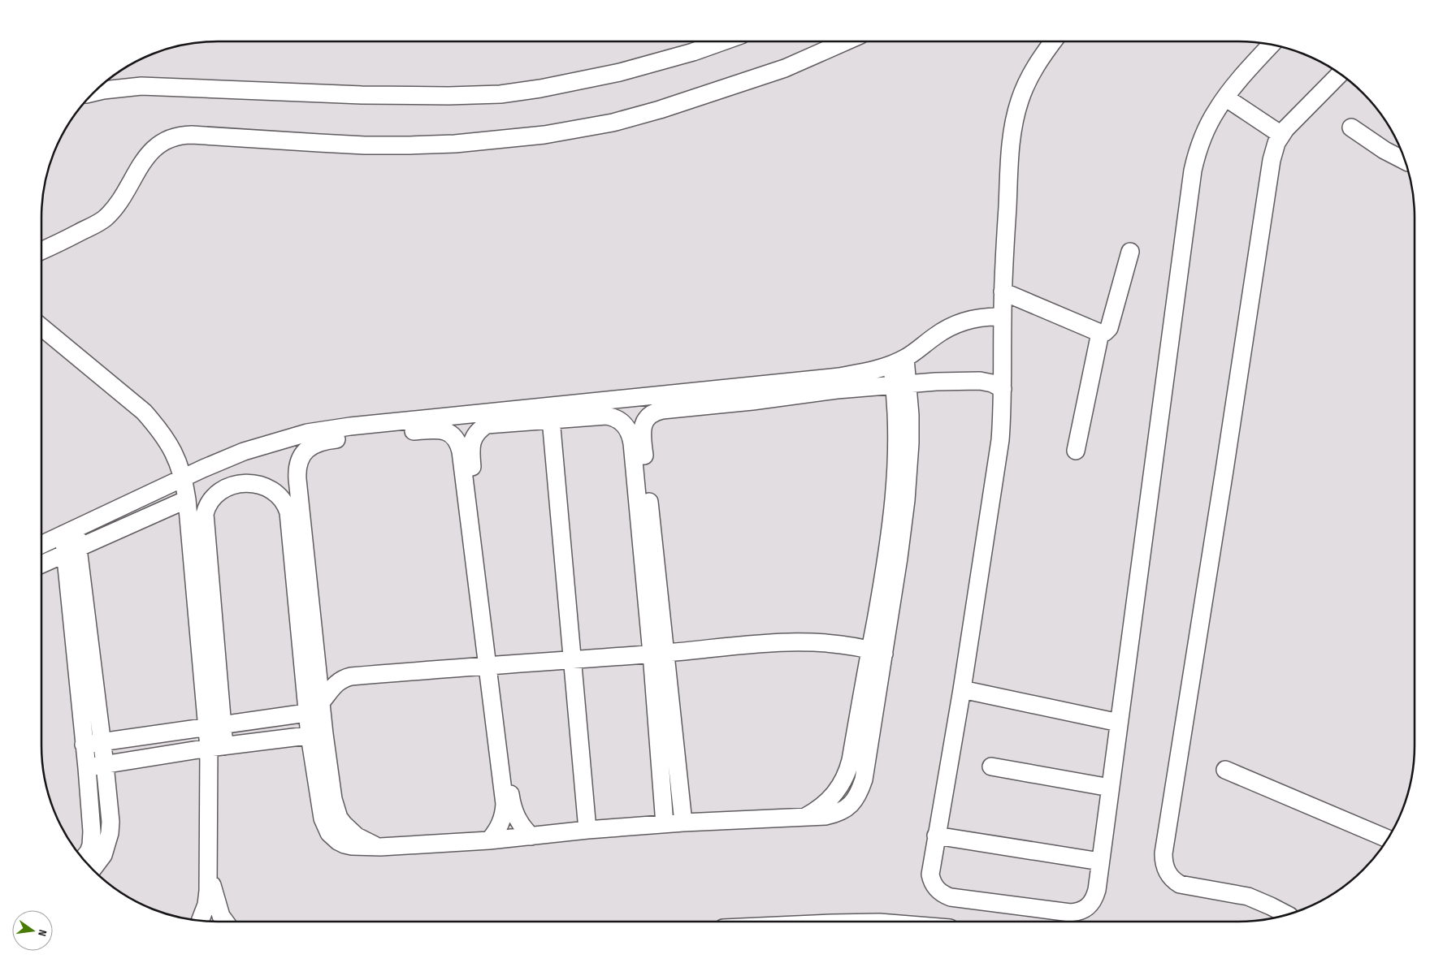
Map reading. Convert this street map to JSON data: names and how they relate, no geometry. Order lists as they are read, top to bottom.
{
  "north": "right"
}
